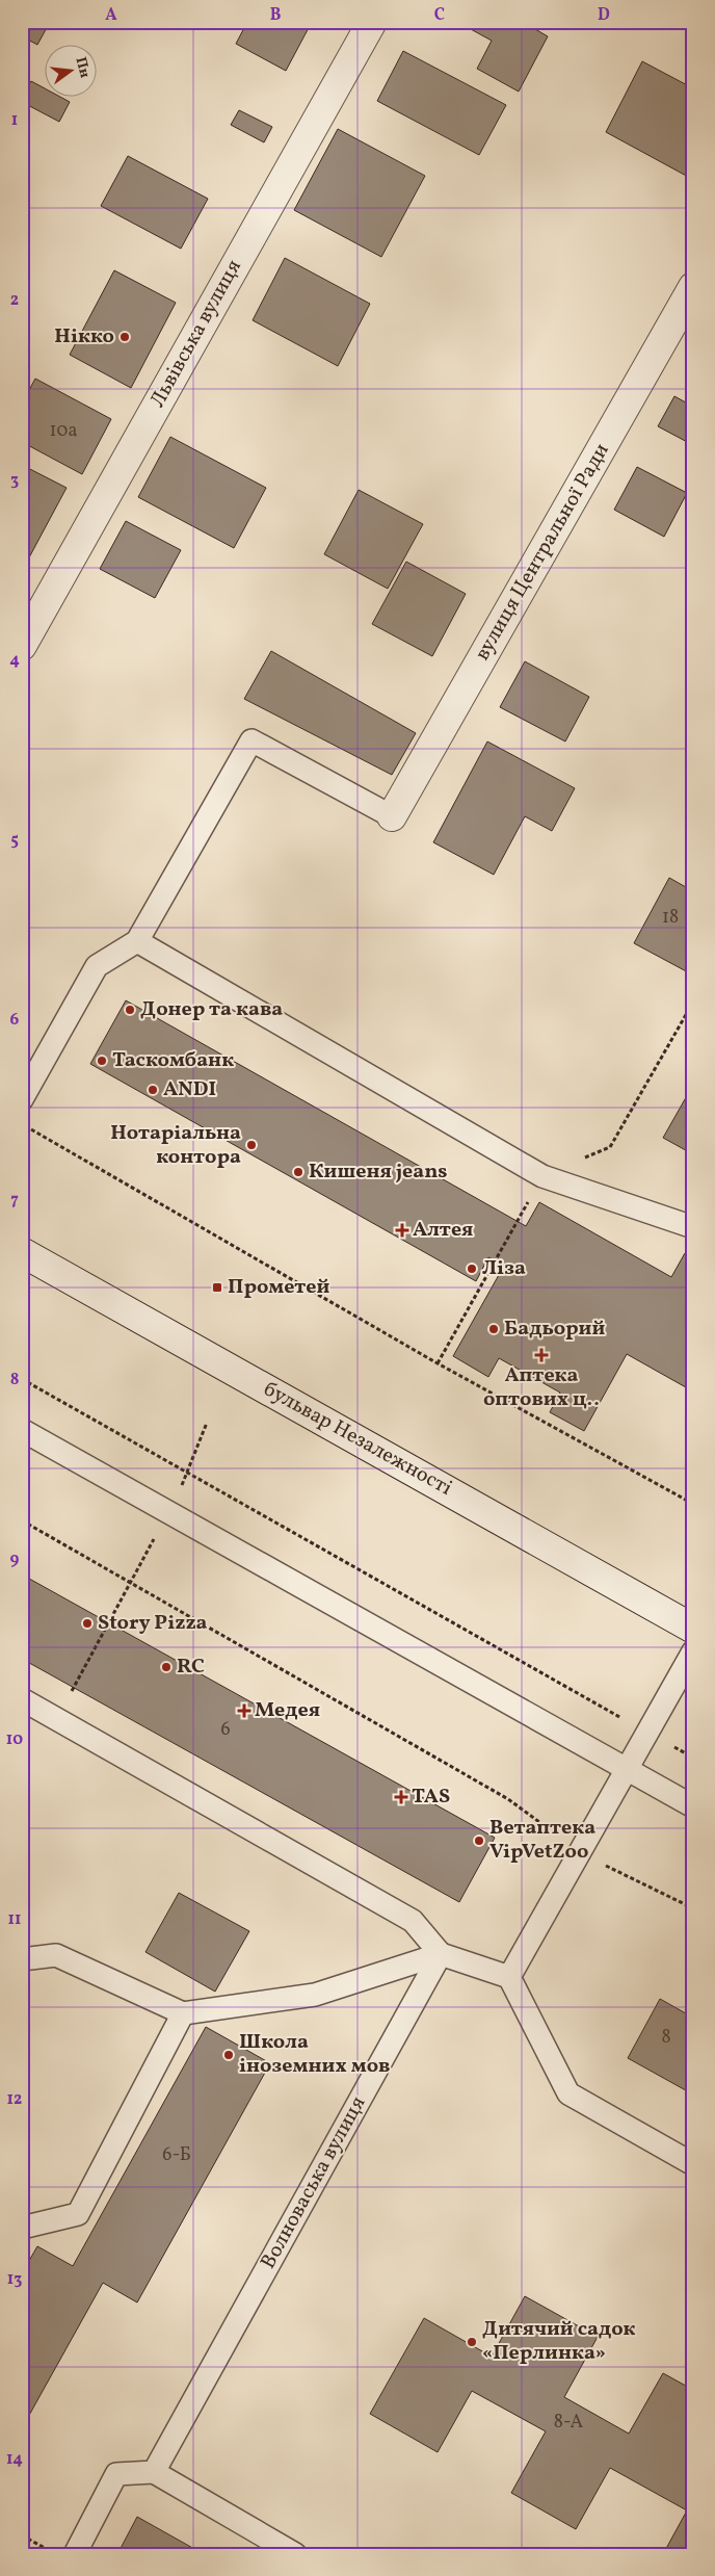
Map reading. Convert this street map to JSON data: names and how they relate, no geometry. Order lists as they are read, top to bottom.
{
  "streets": {
    "street": ["Львівська вулиця", "вулиця Центральної Ради", "бульвар Незалежності"],
    "lane": ["Волноваська вулиця"]
  },
  "places": {
    "other": [
      "Нікко",
      "Донер та кава",
      "Таскомбанк",
      "ANDI",
      "Нотаріальна контора",
      "Кишеня jeans",
      "Ліза",
      "Бадьорий",
      "Story Pizza",
      "RC",
      "Ветаптека VipVetZoo",
      "Школа іноземних мов",
      "Дитячий садок «Перлинка»"
    ],
    "health": [
      "Алтея",
      "Аптека оптових ц‥",
      "Медея",
      "TAS"
    ],
    "transit": ["Прометей"]
  },
  "house_numbers": [
    "10а",
    "18",
    "6",
    "8",
    "6-Б",
    "8-А"
  ],
  "north": "right",
  "grid": {
    "columns": [
      "A",
      "B",
      "C",
      "D"
    ],
    "rows": [
      "1",
      "2",
      "3",
      "4",
      "5",
      "6",
      "7",
      "8",
      "9",
      "10",
      "11",
      "12",
      "13",
      "14"
    ]
  }
}
